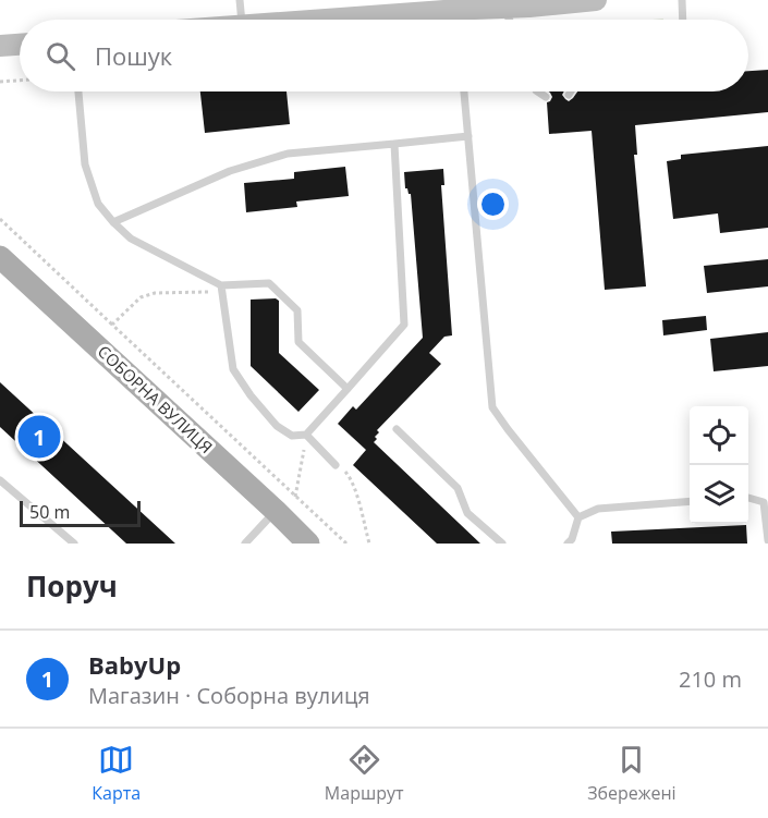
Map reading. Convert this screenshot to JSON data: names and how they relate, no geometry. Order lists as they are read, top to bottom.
{
  "streets": {
    "main road": ["СОБОРНА ВУЛИЦЯ"]
  },
  "scale_bar": "50 m",
  "page": {
    "search": "Пошук",
    "pins": "1",
    "scale": "50 m",
    "heading": "Поруч",
    "list": [
      {
        "mark": "1",
        "name": "BabyUp",
        "note": "Магазин · Соборна вулиця",
        "value": "210 m"
      }
    ],
    "nav": ["Карта", "Маршрут", "Збережені"]
  }
}
